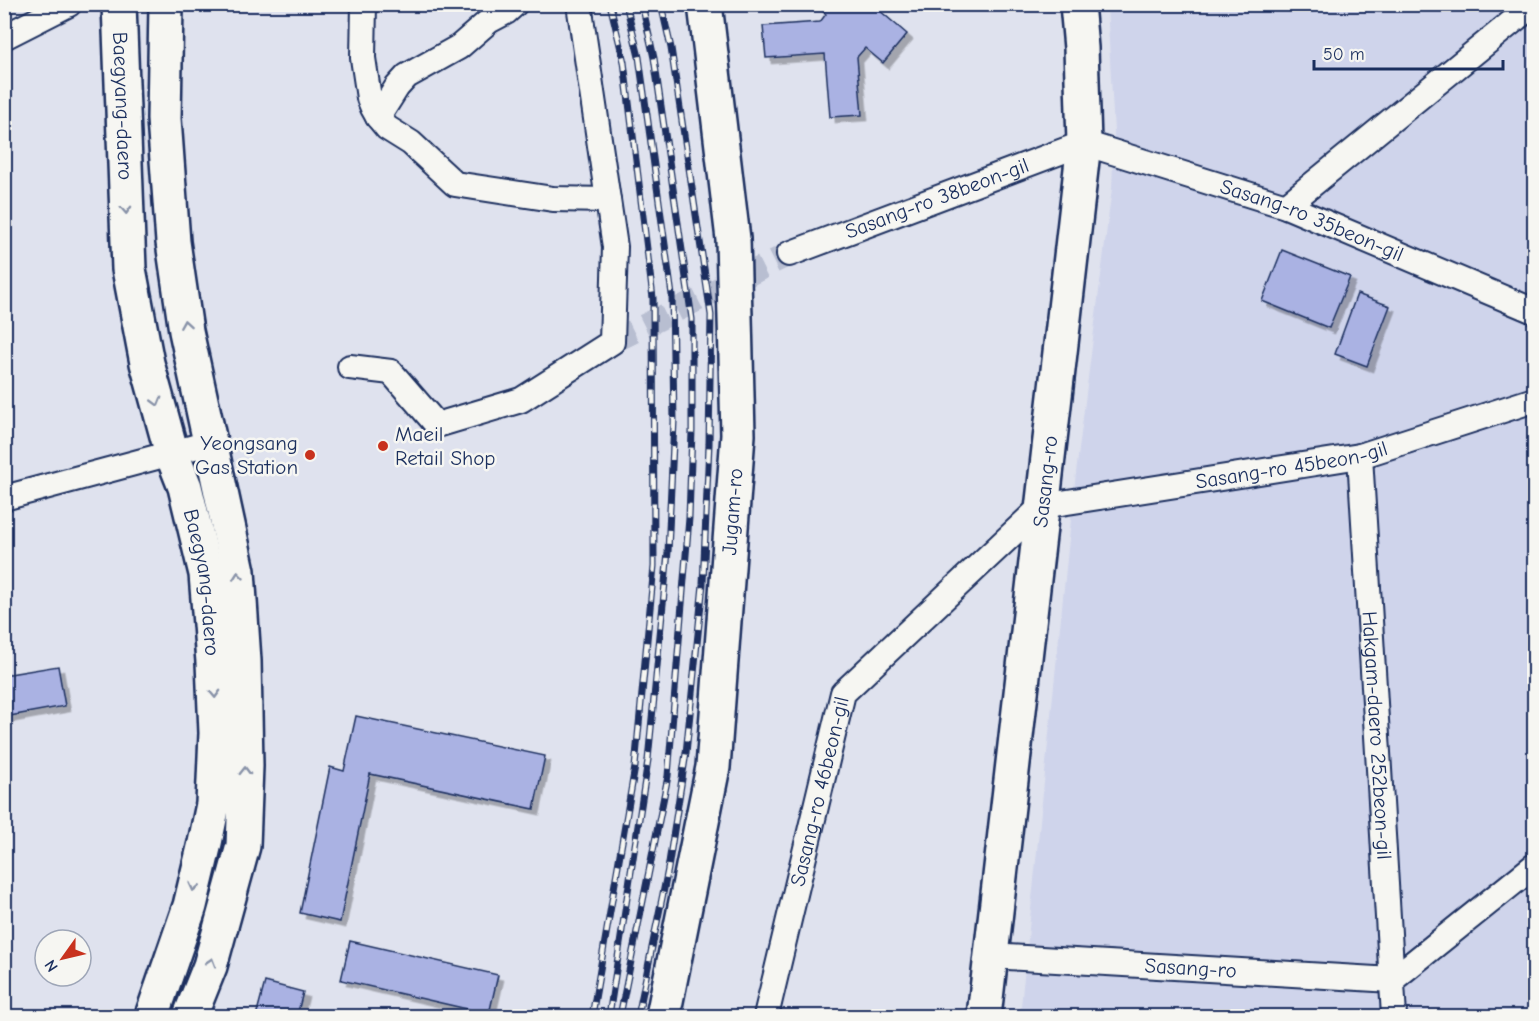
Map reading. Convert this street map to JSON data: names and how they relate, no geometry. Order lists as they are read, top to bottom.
{
  "streets": {
    "main road": ["Baegyang-daero", "Sasang-ro", "Jugam-ro"],
    "street": [
      "Sasang-ro 38beon-gil",
      "Sasang-ro 35beon-gil",
      "Sasang-ro 45beon-gil",
      "Hakgam-daero 252beon-gil",
      "Sasang-ro 46beon-gil"
    ]
  },
  "crossings": [
    ["Sasang-ro 38beon-gil", "Sasang-ro 35beon-gil"],
    ["Sasang-ro 38beon-gil", "Sasang-ro"],
    ["Sasang-ro 35beon-gil", "Sasang-ro"],
    ["Sasang-ro 45beon-gil", "Sasang-ro"],
    ["Sasang-ro 45beon-gil", "Hakgam-daero 252beon-gil"],
    ["Sasang-ro 45beon-gil", "Sasang-ro 46beon-gil"],
    ["Sasang-ro", "Hakgam-daero 252beon-gil"],
    ["Sasang-ro", "Sasang-ro 46beon-gil"]
  ],
  "places": ["Maeil Retail Shop", "Yeongsang Gas Station"],
  "scale_bar": "50 m",
  "north": "bottom left"
}
